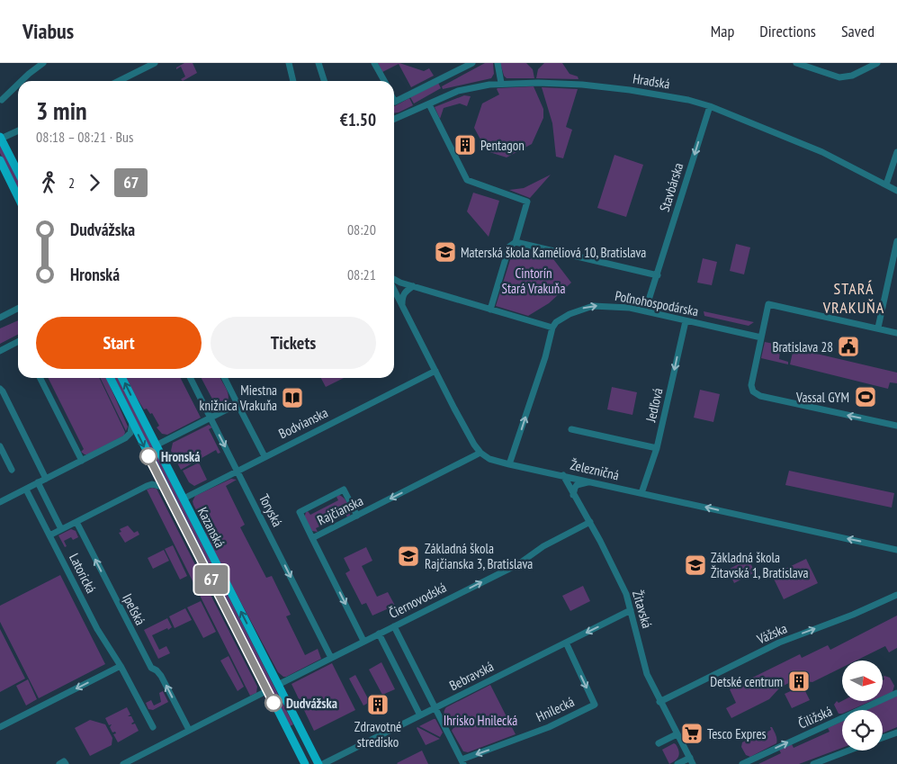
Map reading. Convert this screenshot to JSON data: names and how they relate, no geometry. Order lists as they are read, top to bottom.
{
  "streets": {
    "main road": ["Kazanská"],
    "street": [
      "Hradská",
      "Stavbárska",
      "Poľnohospodárska",
      "Jedľová",
      "Bodvianska",
      "Železničná",
      "Toryská",
      "Rajčianska",
      "Latorická",
      "Čiernovodská",
      "Ipeľská",
      "Žitavská",
      "Vážska",
      "Bebravská",
      "Hnilecká",
      "Čiližská"
    ]
  },
  "crossings": [
    ["Hradská", "Stavbárska"],
    ["Stavbárska", "Poľnohospodárska"],
    ["Poľnohospodárska", "Jedľová"],
    ["Jedľová", "Železničná"],
    ["Bodvianska", "Toryská"],
    ["Bodvianska", "Kazanská"],
    ["Železničná", "Rajčianska"],
    ["Železničná", "Žitavská"],
    ["Toryská", "Čiernovodská"],
    ["Rajčianska", "Čiernovodská"],
    ["Kazanská", "Čiernovodská"],
    ["Čiernovodská", "Žitavská"],
    ["Žitavská", "Vážska"],
    ["Žitavská", "Bebravská"],
    ["Bebravská", "Hnilecká"]
  ],
  "one_way": [
    "Stavbárska",
    "Jedľová",
    "Železničná",
    "Toryská",
    "Čiernovodská",
    "Ipeľská",
    "Vážska"
  ],
  "districts": ["STARÁ VRAKUŇA"],
  "parks": ["Cintorín Stará Vrakuňa", "Ihrisko Hnilecká"],
  "places": {
    "building": ["Pentagon", "Detské centrum", "Zdravotné stredisko"],
    "school or university": ["Materská škola Kaméliová 10, Bratislava", "Základná škola Rajčianska 3, Bratislava", "Základná škola Žitavská 1, Bratislava"],
    "public building": ["Bratislava 28"],
    "sports": ["Vassal GYM"],
    "library": ["Miestna knižnica Vrakuňa"],
    "other": ["Hronská", "Dudvážska"],
    "supermarket": ["Tesco Expres"]
  },
  "lines": ["bus line 67"],
  "north": "right",
  "page": {
    "header": "Viabus",
    "nav": ["Map", "Directions", "Saved"],
    "on_map": "67",
    "heading": ["3 min", "08:18 – 08:21 · Bus", "€1.50"],
    "legs": ["2", "67"],
    "list": [
      {
        "name": "Dudvážska",
        "value": "08:20"
      },
      {
        "name": "Hronská",
        "value": "08:21"
      }
    ],
    "buttons": ["Start", "Tickets"]
  }
}
